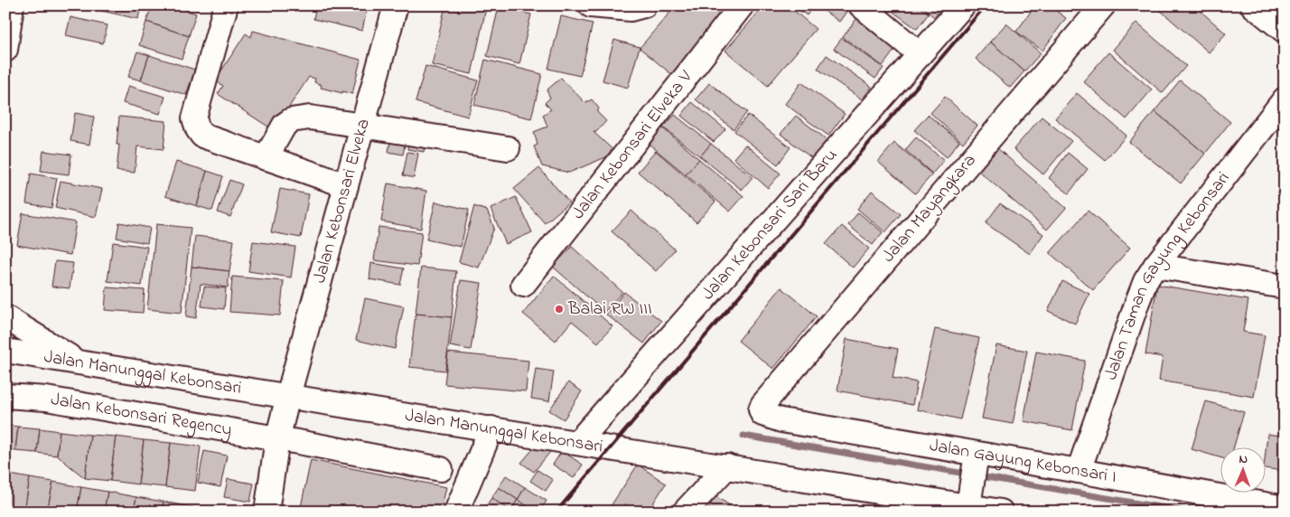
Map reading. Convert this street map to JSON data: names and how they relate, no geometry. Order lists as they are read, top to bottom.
{
  "streets": {
    "street": [
      "Jalan Kebonsari Elveka V",
      "Jalan Kebonsari Elveka",
      "Jalan Mayangkara",
      "Jalan Kebonsari Sari Baru",
      "Jalan Taman Gayung Kebonsari",
      "Jalan Manunggal Kebonsari",
      "Jalan Kebonsari Regency",
      "Jalan Gayung Kebonsari I"
    ]
  },
  "crossings": [
    ["Jalan Kebonsari Elveka", "Jalan Manunggal Kebonsari"],
    ["Jalan Mayangkara", "Jalan Gayung Kebonsari I"],
    ["Jalan Kebonsari Sari Baru", "Jalan Manunggal Kebonsari"],
    ["Jalan Taman Gayung Kebonsari", "Jalan Gayung Kebonsari I"]
  ],
  "places": ["Balai RW III"],
  "north": "top"
}
